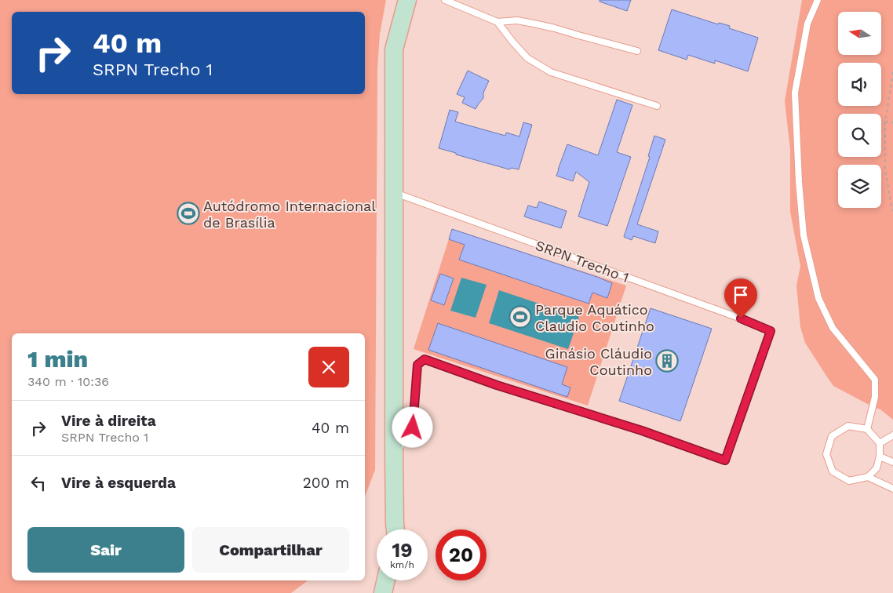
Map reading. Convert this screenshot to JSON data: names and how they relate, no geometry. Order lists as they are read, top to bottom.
{
  "streets": {
    "lane": ["SRPN Trecho 1"]
  },
  "places": {
    "sports": ["Autódromo Internacional de Brasília", "Parque Aquático Claudio Coutinho"],
    "building": ["Ginásio Cláudio Coutinho"]
  },
  "north": "left",
  "page": {
    "turn": ["40 m", "SRPN Trecho 1"],
    "heading": ["1 min", "340 m · 10:36"],
    "list": [
      {
        "name": "Vire à direita",
        "note": "SRPN Trecho 1",
        "value": "40 m"
      },
      {
        "name": "Vire à esquerda",
        "value": "200 m"
      }
    ],
    "buttons": ["Sair", "Compartilhar"],
    "speed": "19 km/h",
    "limit": "20"
  }
}
